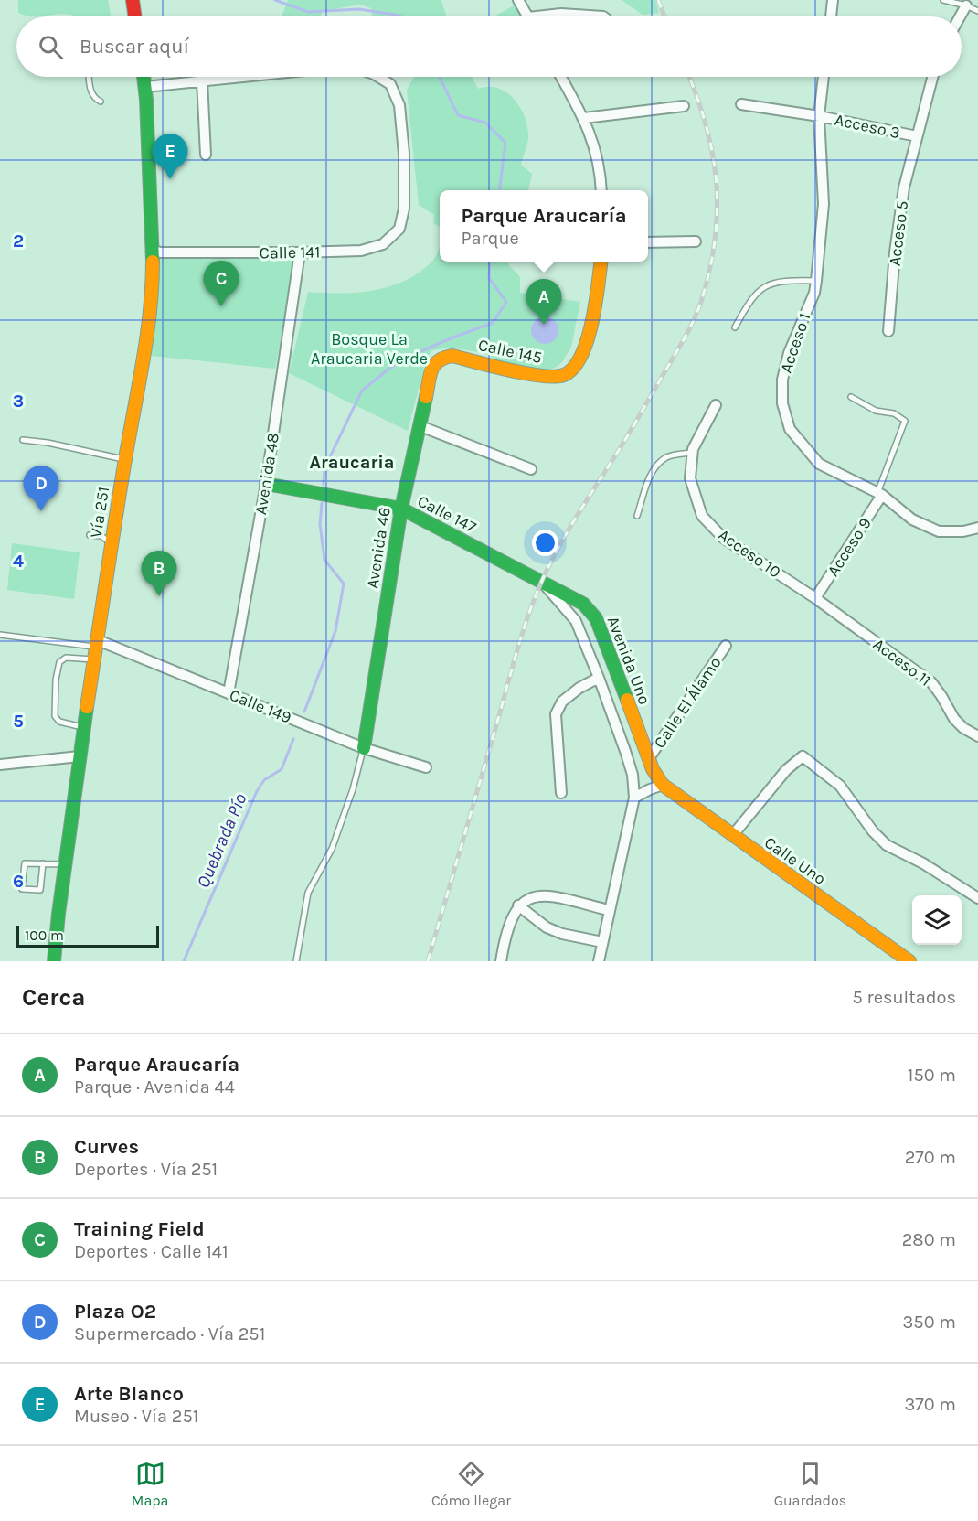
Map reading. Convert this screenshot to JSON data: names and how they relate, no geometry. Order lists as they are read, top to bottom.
{
  "streets": {
    "street": [
      "Acceso 3",
      "Acceso 5",
      "Calle 141",
      "Acceso 1",
      "Calle 145",
      "Avenida 48",
      "Vía 251",
      "Calle 147",
      "Acceso 9",
      "Avenida 46",
      "Acceso 10",
      "Avenida Uno",
      "Acceso 11",
      "Calle El Álamo",
      "Calle 149",
      "Calle Uno"
    ]
  },
  "crossings": [
    ["Acceso 3", "Acceso 5"],
    ["Acceso 3", "Acceso 1"],
    ["Calle 141", "Avenida 48"],
    ["Calle 141", "Vía 251"],
    ["Acceso 1", "Acceso 9"],
    ["Calle 145", "Avenida 46"],
    ["Avenida 48", "Calle 147"],
    ["Avenida 48", "Calle 149"],
    ["Vía 251", "Calle 149"],
    ["Calle 147", "Avenida 46"],
    ["Calle 147", "Avenida Uno"],
    ["Acceso 9", "Acceso 10"],
    ["Acceso 9", "Acceso 11"],
    ["Avenida 46", "Calle 149"],
    ["Acceso 10", "Acceso 11"],
    ["Avenida Uno", "Calle El Álamo"],
    ["Avenida Uno", "Calle Uno"]
  ],
  "districts": ["Araucaria"],
  "water": ["Quebrada Pío"],
  "parks": ["Bosque La Araucaria Verde"],
  "scale_bar": "100 m",
  "page": {
    "search": "Buscar aquí",
    "pins": [
      "E",
      "C",
      "A",
      "D",
      "B"
    ],
    "popup": ["Parque Araucaría", "Parque"],
    "scale": "100 m",
    "heading": ["Cerca", "5 resultados"],
    "list": [
      {
        "mark": "A",
        "name": "Parque Araucaría",
        "note": "Parque · Avenida 44",
        "value": "150 m"
      },
      {
        "mark": "B",
        "name": "Curves",
        "note": "Deportes · Vía 251",
        "value": "270 m"
      },
      {
        "mark": "C",
        "name": "Training Field",
        "note": "Deportes · Calle 141",
        "value": "280 m"
      },
      {
        "mark": "D",
        "name": "Plaza O2",
        "note": "Supermercado · Vía 251",
        "value": "350 m"
      },
      {
        "mark": "E",
        "name": "Arte Blanco",
        "note": "Museo · Vía 251",
        "value": "370 m"
      }
    ],
    "nav": ["Mapa", "Cómo llegar", "Guardados"]
  },
  "grid": {
    "rows": [
      "2",
      "3",
      "4",
      "5",
      "6"
    ]
  }
}
